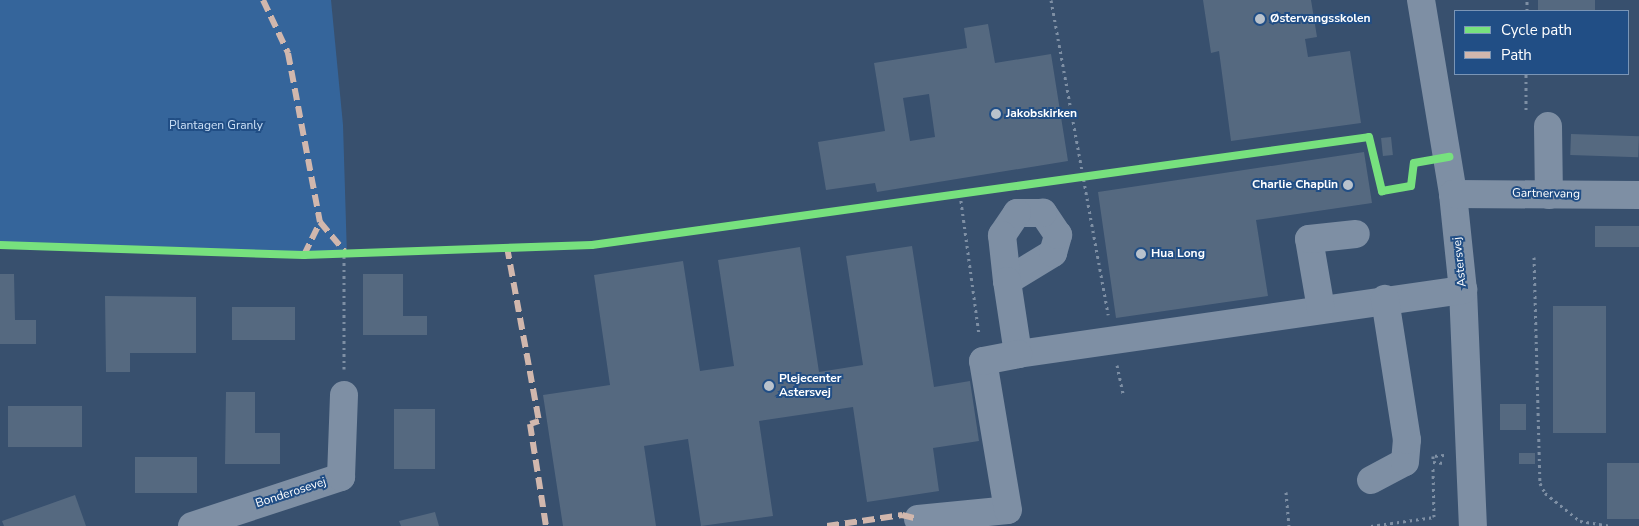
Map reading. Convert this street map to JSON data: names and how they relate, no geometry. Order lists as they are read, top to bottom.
{
  "streets": {
    "street": ["Gartnervang", "Astersvej", "Bonderosevej"]
  },
  "crossings": [
    ["Gartnervang", "Astersvej"]
  ],
  "parks": ["Plantagen Granly"],
  "places": [
    "Østervangsskolen",
    "Jakobskirken",
    "Charlie Chaplin",
    "Hua Long",
    "Plejecenter Astersvej"
  ],
  "legend": ["Cycle path", "Path"]
}
